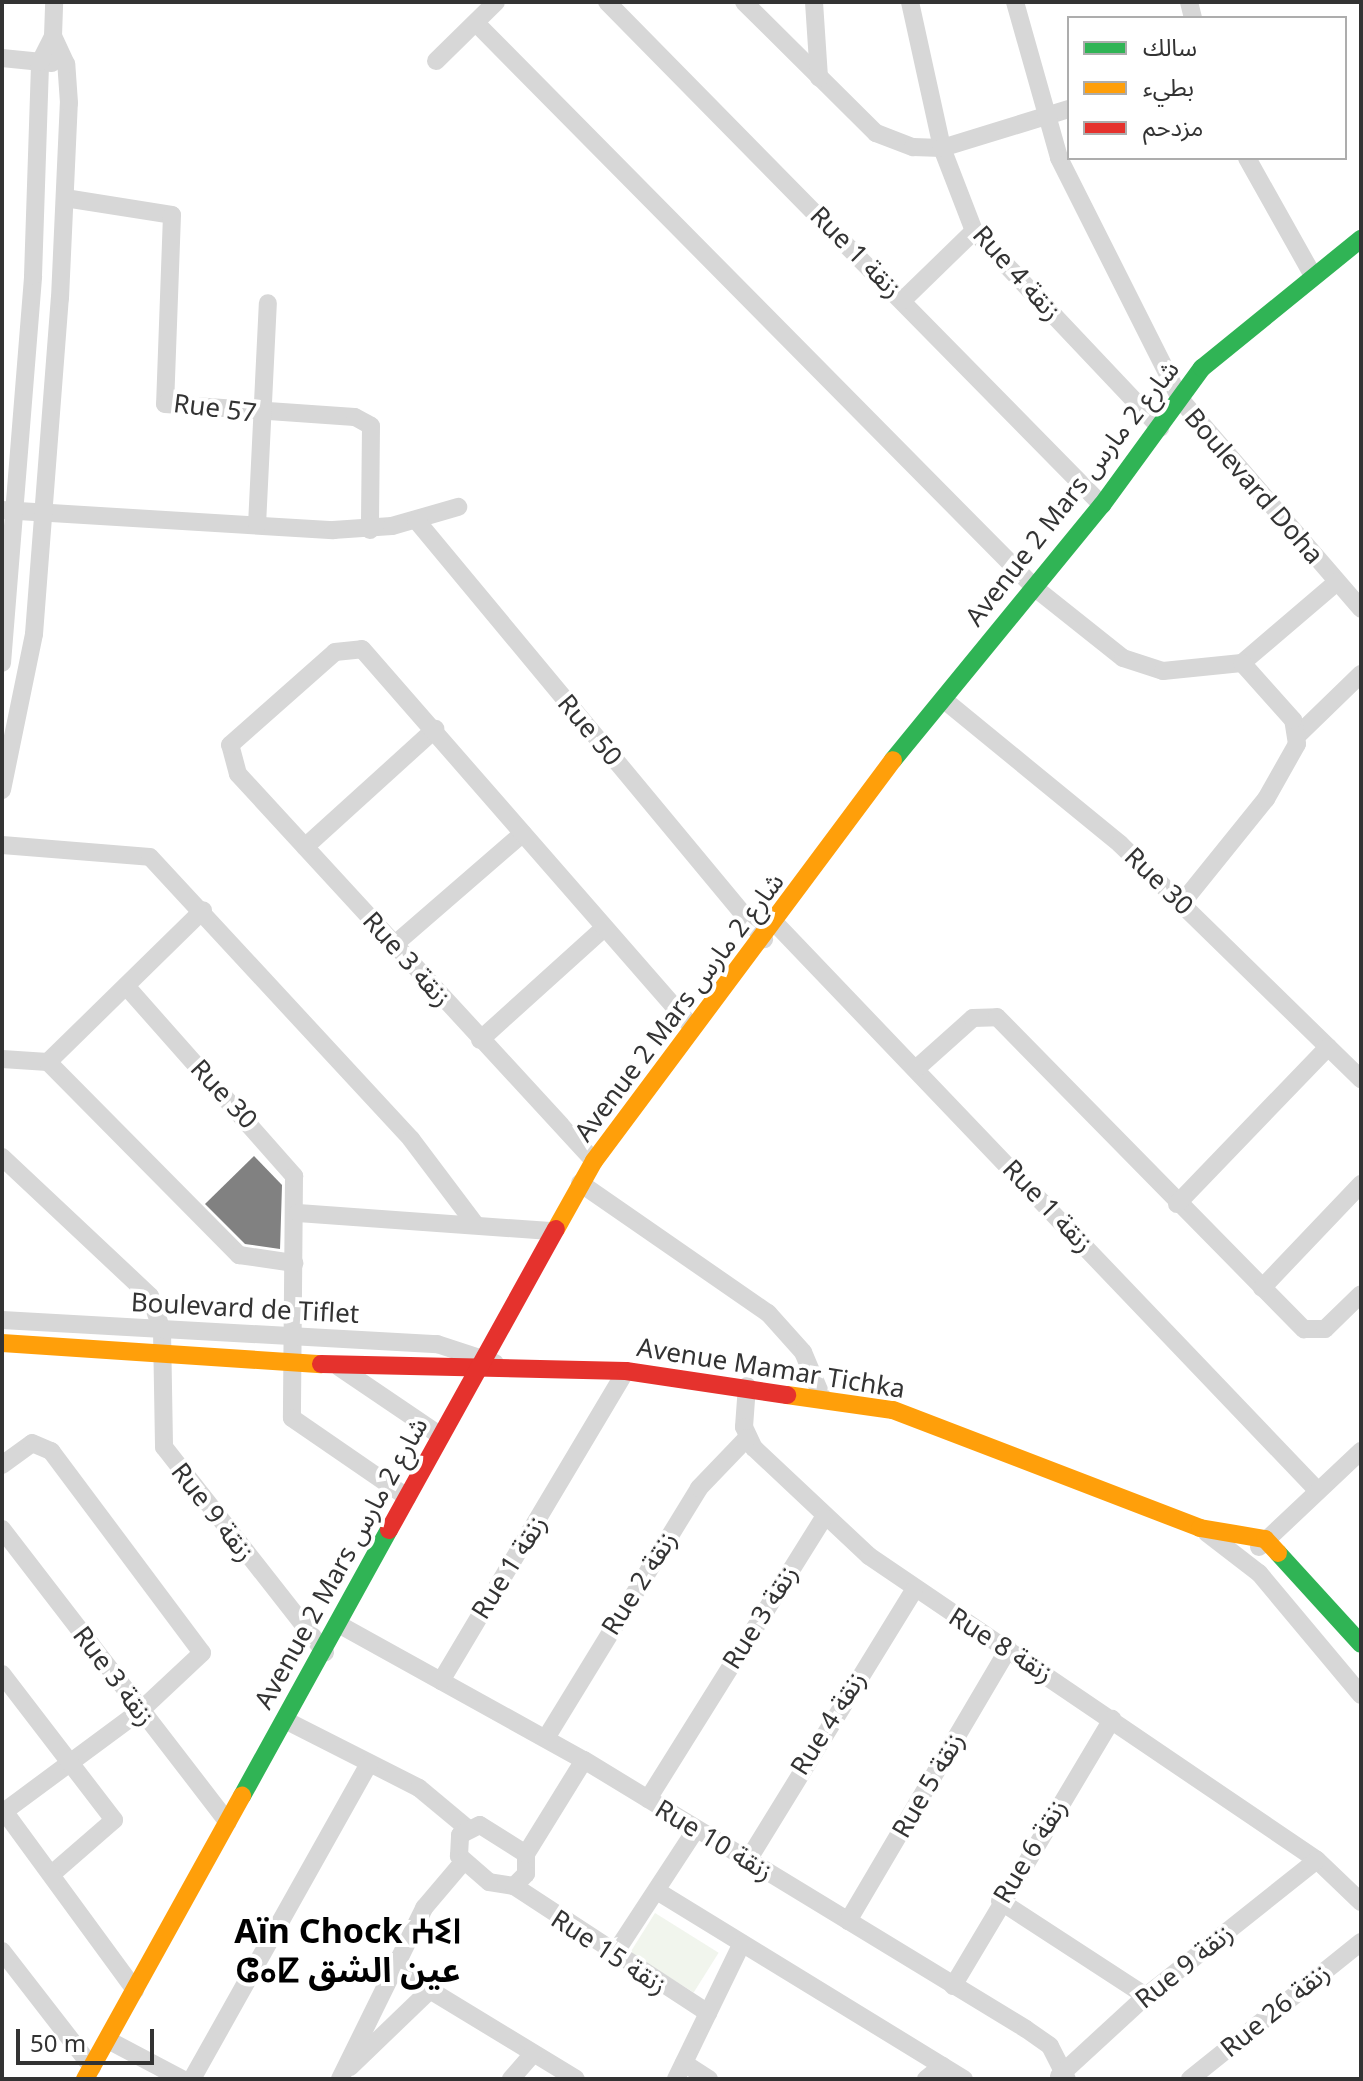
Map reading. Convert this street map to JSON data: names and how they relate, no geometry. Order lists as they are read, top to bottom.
{
  "streets": {
    "street": [
      "Rue 1 زنقة",
      "Rue 4 زنقة",
      "Rue 57",
      "Boulevard Doha",
      "Avenue 2 Mars شارع 2 مارس",
      "Rue 50",
      "Rue 30",
      "Rue 3 زنقة",
      "Boulevard de Tiflet",
      "Avenue Mamar Tichka",
      "Rue 9 زنقة",
      "Rue 2 زنقة",
      "Rue 8 زنقة",
      "Rue 5 زنقة",
      "Rue 10 زنقة",
      "Rue 6 زنقة",
      "Rue 15 زنقة",
      "Rue 26 زنقة"
    ]
  },
  "crossings": [
    ["Rue 1 زنقة", "Avenue 2 Mars شارع 2 مارس"],
    ["Rue 1 زنقة", "Rue 50"],
    ["Rue 1 زنقة", "Avenue Mamar Tichka"],
    ["Rue 1 زنقة", "Rue 10 زنقة"],
    ["Rue 4 زنقة", "Avenue 2 Mars شارع 2 مارس"],
    ["Rue 4 زنقة", "Rue 8 زنقة"],
    ["Rue 4 زنقة", "Rue 10 زنقة"],
    ["Boulevard Doha", "Avenue 2 Mars شارع 2 مارس"],
    ["Avenue 2 Mars شارع 2 مارس", "Rue 50"],
    ["Avenue 2 Mars شارع 2 مارس", "Rue 30"],
    ["Avenue 2 Mars شارع 2 مارس", "Rue 3 زنقة"],
    ["Avenue 2 Mars شارع 2 مارس", "Boulevard de Tiflet"],
    ["Avenue 2 Mars شارع 2 مارس", "Avenue Mamar Tichka"],
    ["Avenue 2 Mars شارع 2 مارس", "Rue 9 زنقة"],
    ["Avenue 2 Mars شارع 2 مارس", "Rue 10 زنقة"],
    ["Rue 30", "Boulevard de Tiflet"],
    ["Rue 3 زنقة", "Rue 8 زنقة"],
    ["Rue 3 زنقة", "Rue 10 زنقة"],
    ["Boulevard de Tiflet", "Avenue Mamar Tichka"],
    ["Boulevard de Tiflet", "Rue 9 زنقة"],
    ["Rue 9 زنقة", "Rue 8 زنقة"],
    ["Rue 9 زنقة", "Rue 10 زنقة"],
    ["Rue 2 زنقة", "Rue 8 زنقة"],
    ["Rue 2 زنقة", "Rue 10 زنقة"],
    ["Rue 8 زنقة", "Rue 5 زنقة"],
    ["Rue 8 زنقة", "Rue 6 زنقة"],
    ["Rue 5 زنقة", "Rue 10 زنقة"],
    ["Rue 10 زنقة", "Rue 6 زنقة"]
  ],
  "districts": ["Aïn Chock ⵄⵉⵏ ⵛⴰⵇ عين الشق"],
  "legend": ["سالك", "بطيء", "مزدحم"],
  "scale_bar": "50 m"
}
